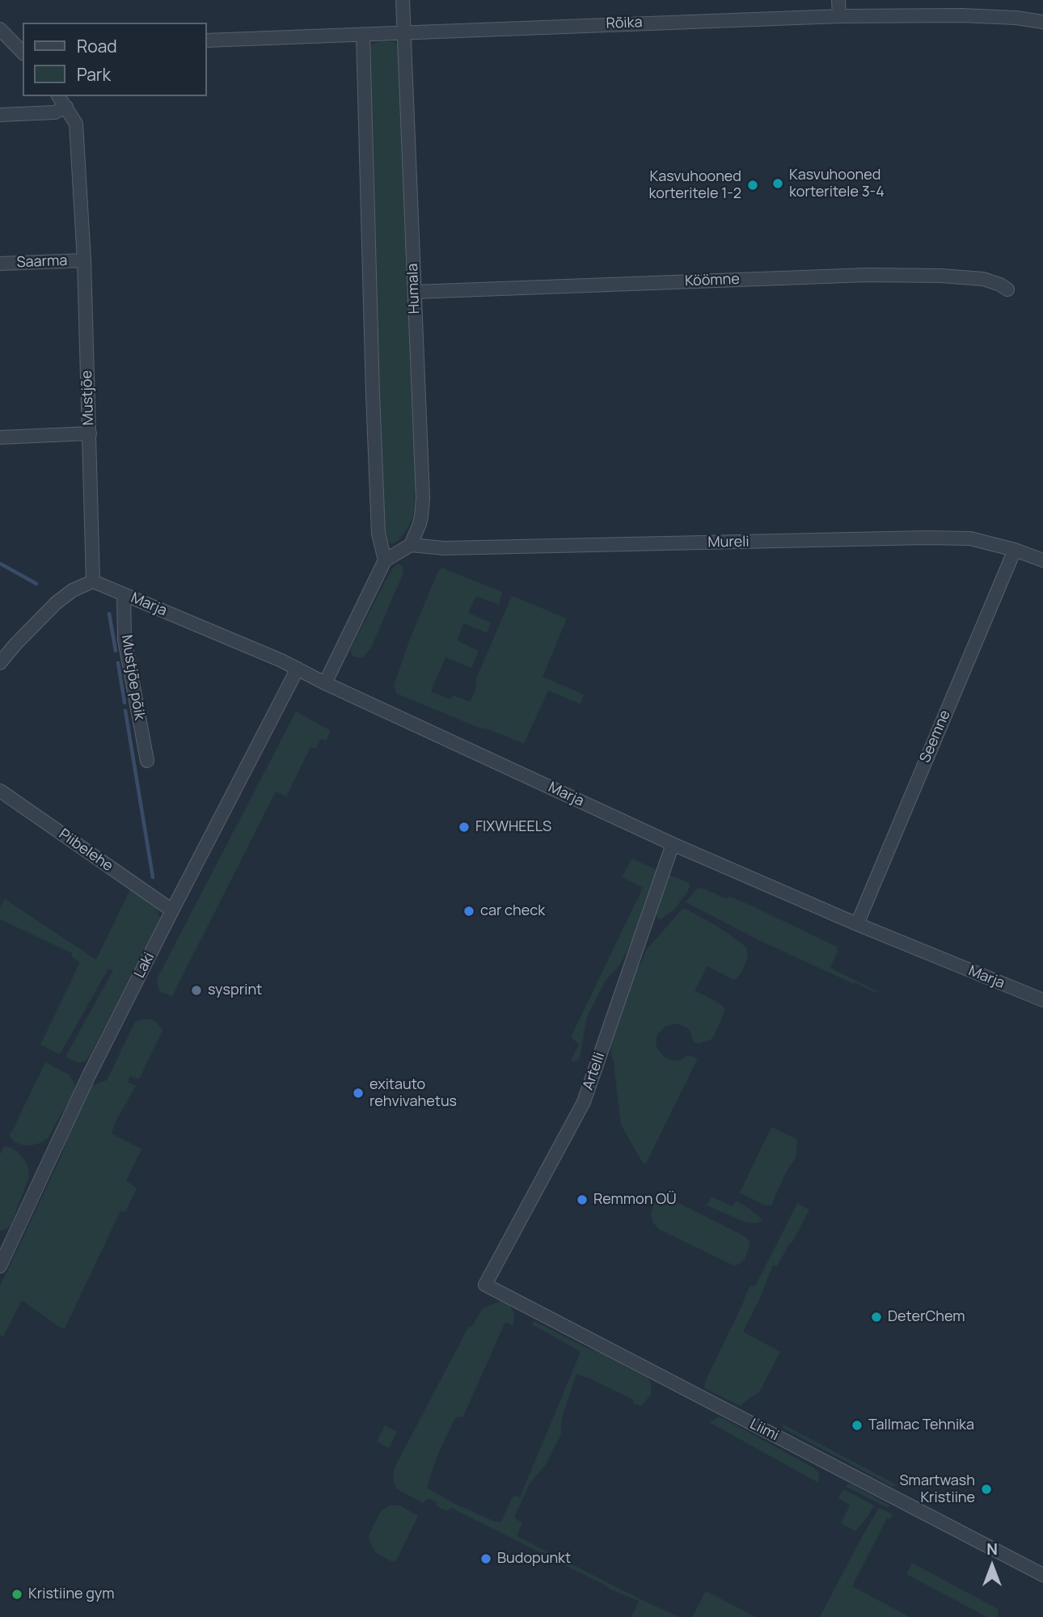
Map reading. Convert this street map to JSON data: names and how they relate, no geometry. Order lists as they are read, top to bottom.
{
  "streets": {
    "street": [
      "Rõika",
      "Saarma",
      "Köömne",
      "Humala",
      "Mustjõe",
      "Mureli",
      "Marja",
      "Mustjõe põik",
      "Seemne",
      "Piibelehe",
      "Laki",
      "Artelli",
      "Liimi"
    ]
  },
  "crossings": [
    ["Rõika", "Humala"],
    ["Saarma", "Mustjõe"],
    ["Köömne", "Humala"],
    ["Humala", "Mureli"],
    ["Mustjõe", "Marja"],
    ["Mureli", "Seemne"],
    ["Marja", "Mustjõe põik"],
    ["Marja", "Seemne"],
    ["Marja", "Laki"],
    ["Marja", "Artelli"],
    ["Piibelehe", "Laki"],
    ["Artelli", "Liimi"]
  ],
  "places": [
    "Kasvuhooned korteritele 3-4",
    "Kasvuhooned korteritele 1-2",
    "FIXWHEELS",
    "car check",
    "sysprint",
    "exitauto rehvivahetus",
    "Remmon OÜ",
    "DeterChem",
    "Tallmac Tehnika",
    "Smartwash Kristiine",
    "Budopunkt",
    "Kristiine gym"
  ],
  "legend": ["Road", "Park"],
  "north": "top"
}
